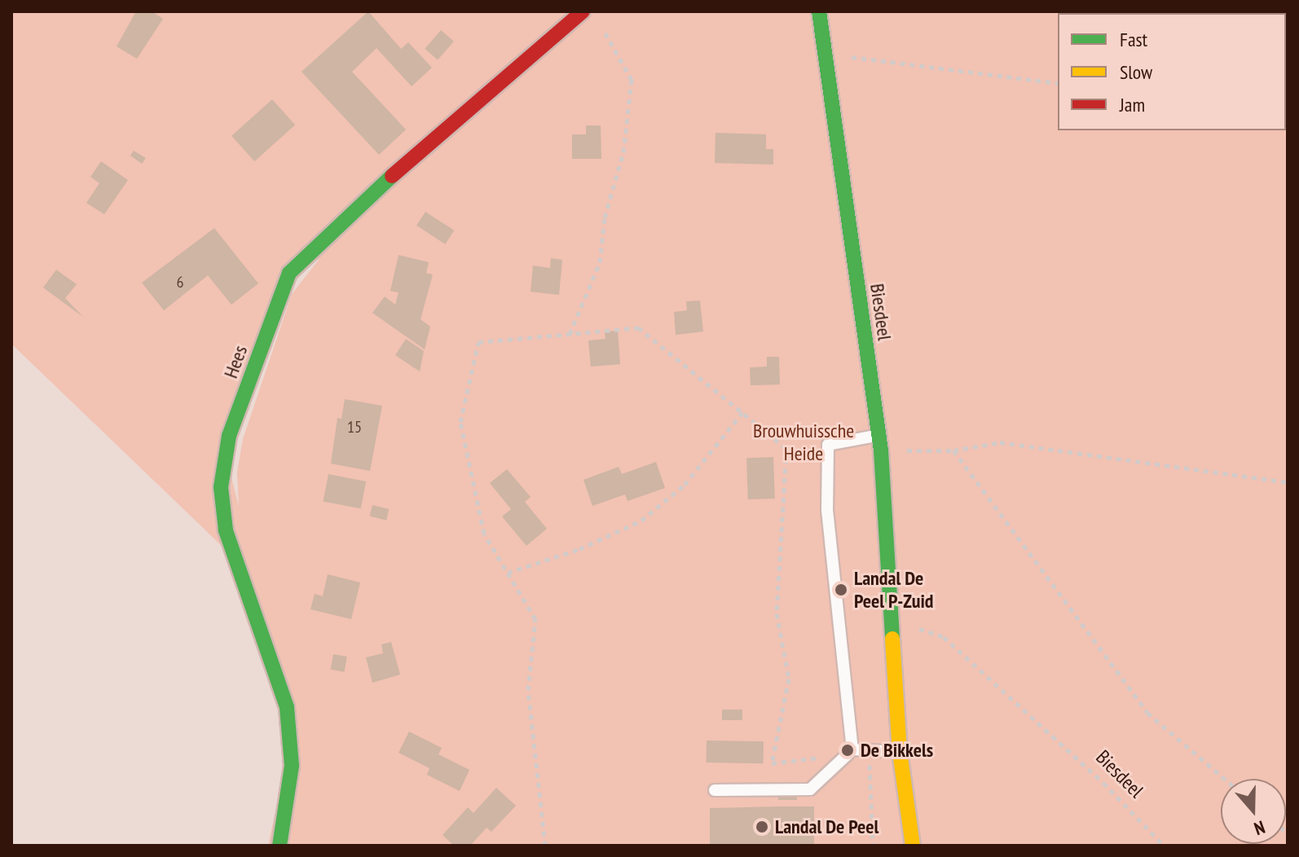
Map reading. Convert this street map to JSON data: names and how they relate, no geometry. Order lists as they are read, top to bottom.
{
  "streets": {
    "street": ["Biesdeel", "Hees"]
  },
  "parks": ["Brouwhuissche Heide"],
  "places": ["Landal De Peel P-Zuid", "De Bikkels", "Landal De Peel"],
  "house_numbers": ["6", "15"],
  "legend": ["Fast", "Slow", "Jam"],
  "north": "bottom"
}
